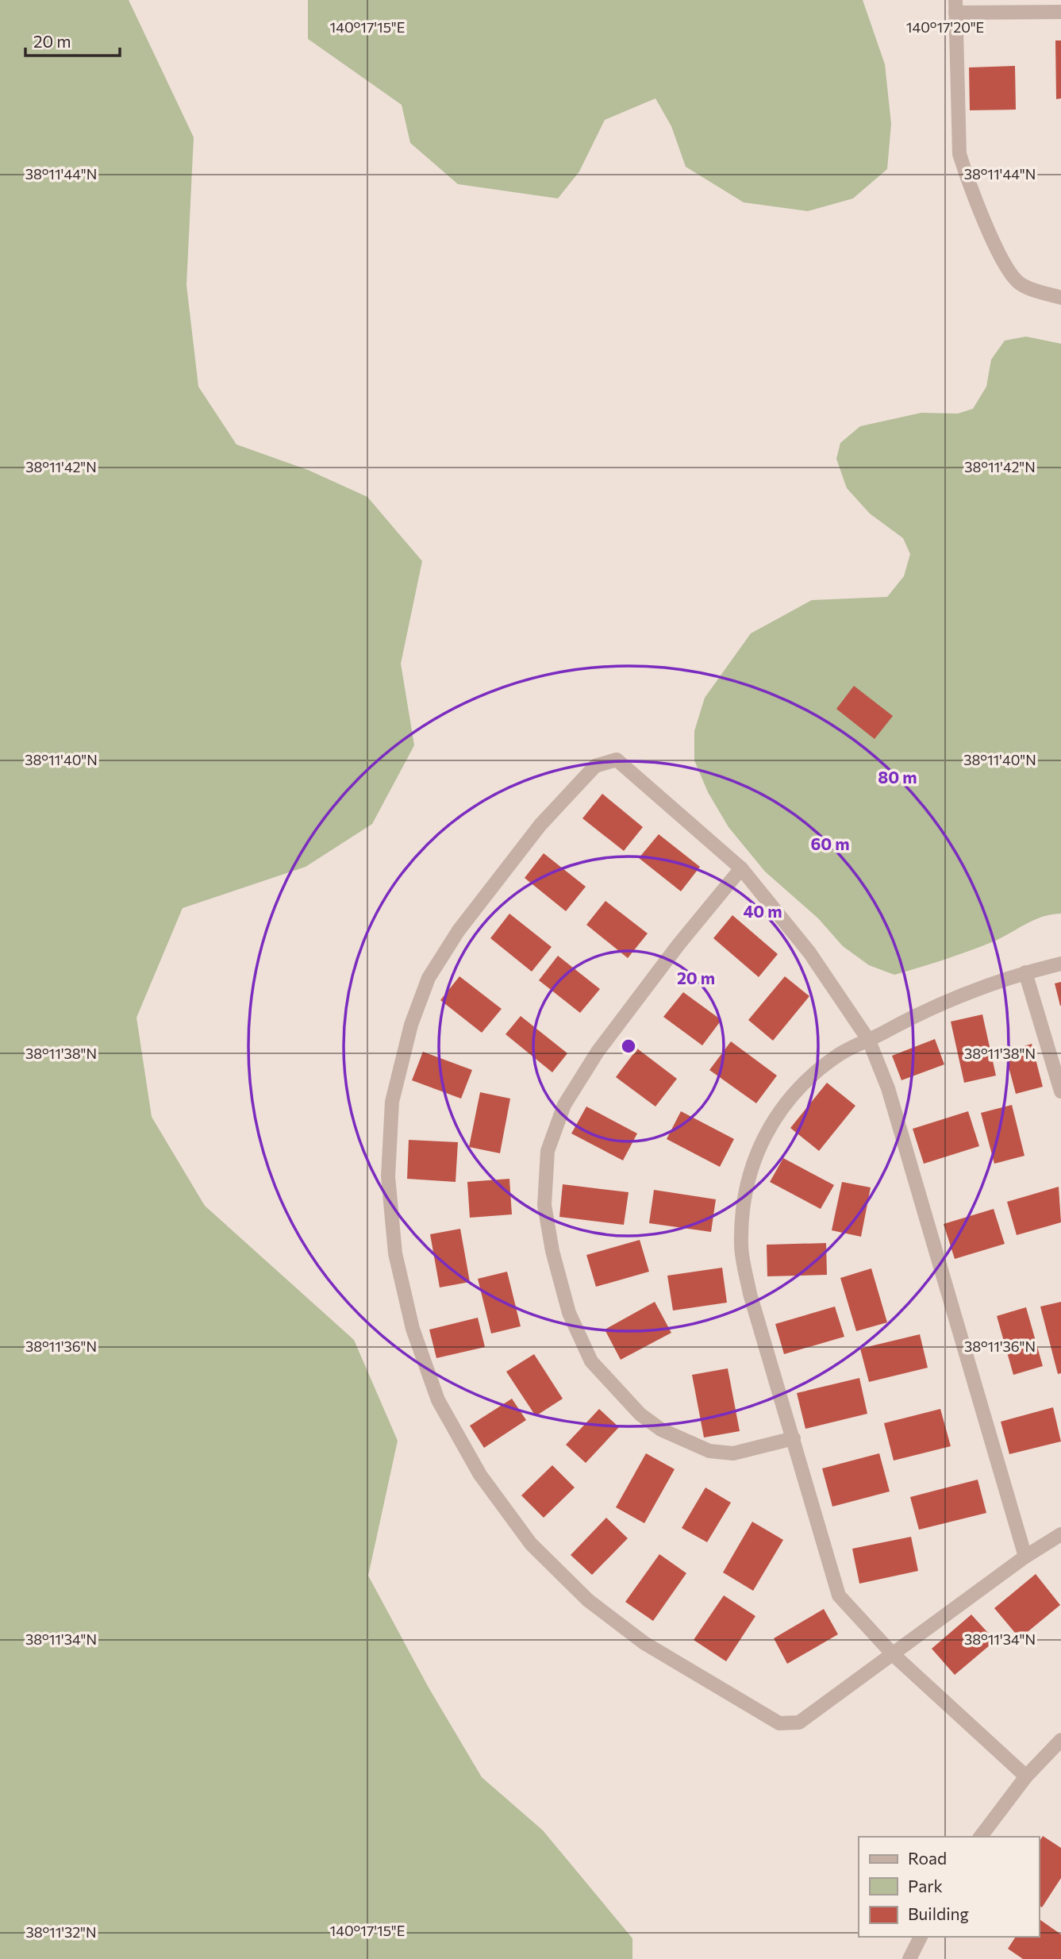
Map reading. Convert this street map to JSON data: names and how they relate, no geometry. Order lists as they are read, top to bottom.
{
  "legend": ["Road", "Park", "Building"],
  "scale_bar": "20 m",
  "coordinates": [
    "140°17'15\"E",
    "140°17'20\"E",
    "38°11'44\"N",
    "38°11'42\"N",
    "38°11'40\"N",
    "38°11'38\"N",
    "38°11'36\"N",
    "38°11'34\"N",
    "38°11'32\"N"
  ],
  "rings": [
    "80 m",
    "60 m",
    "40 m",
    "20 m"
  ]
}
